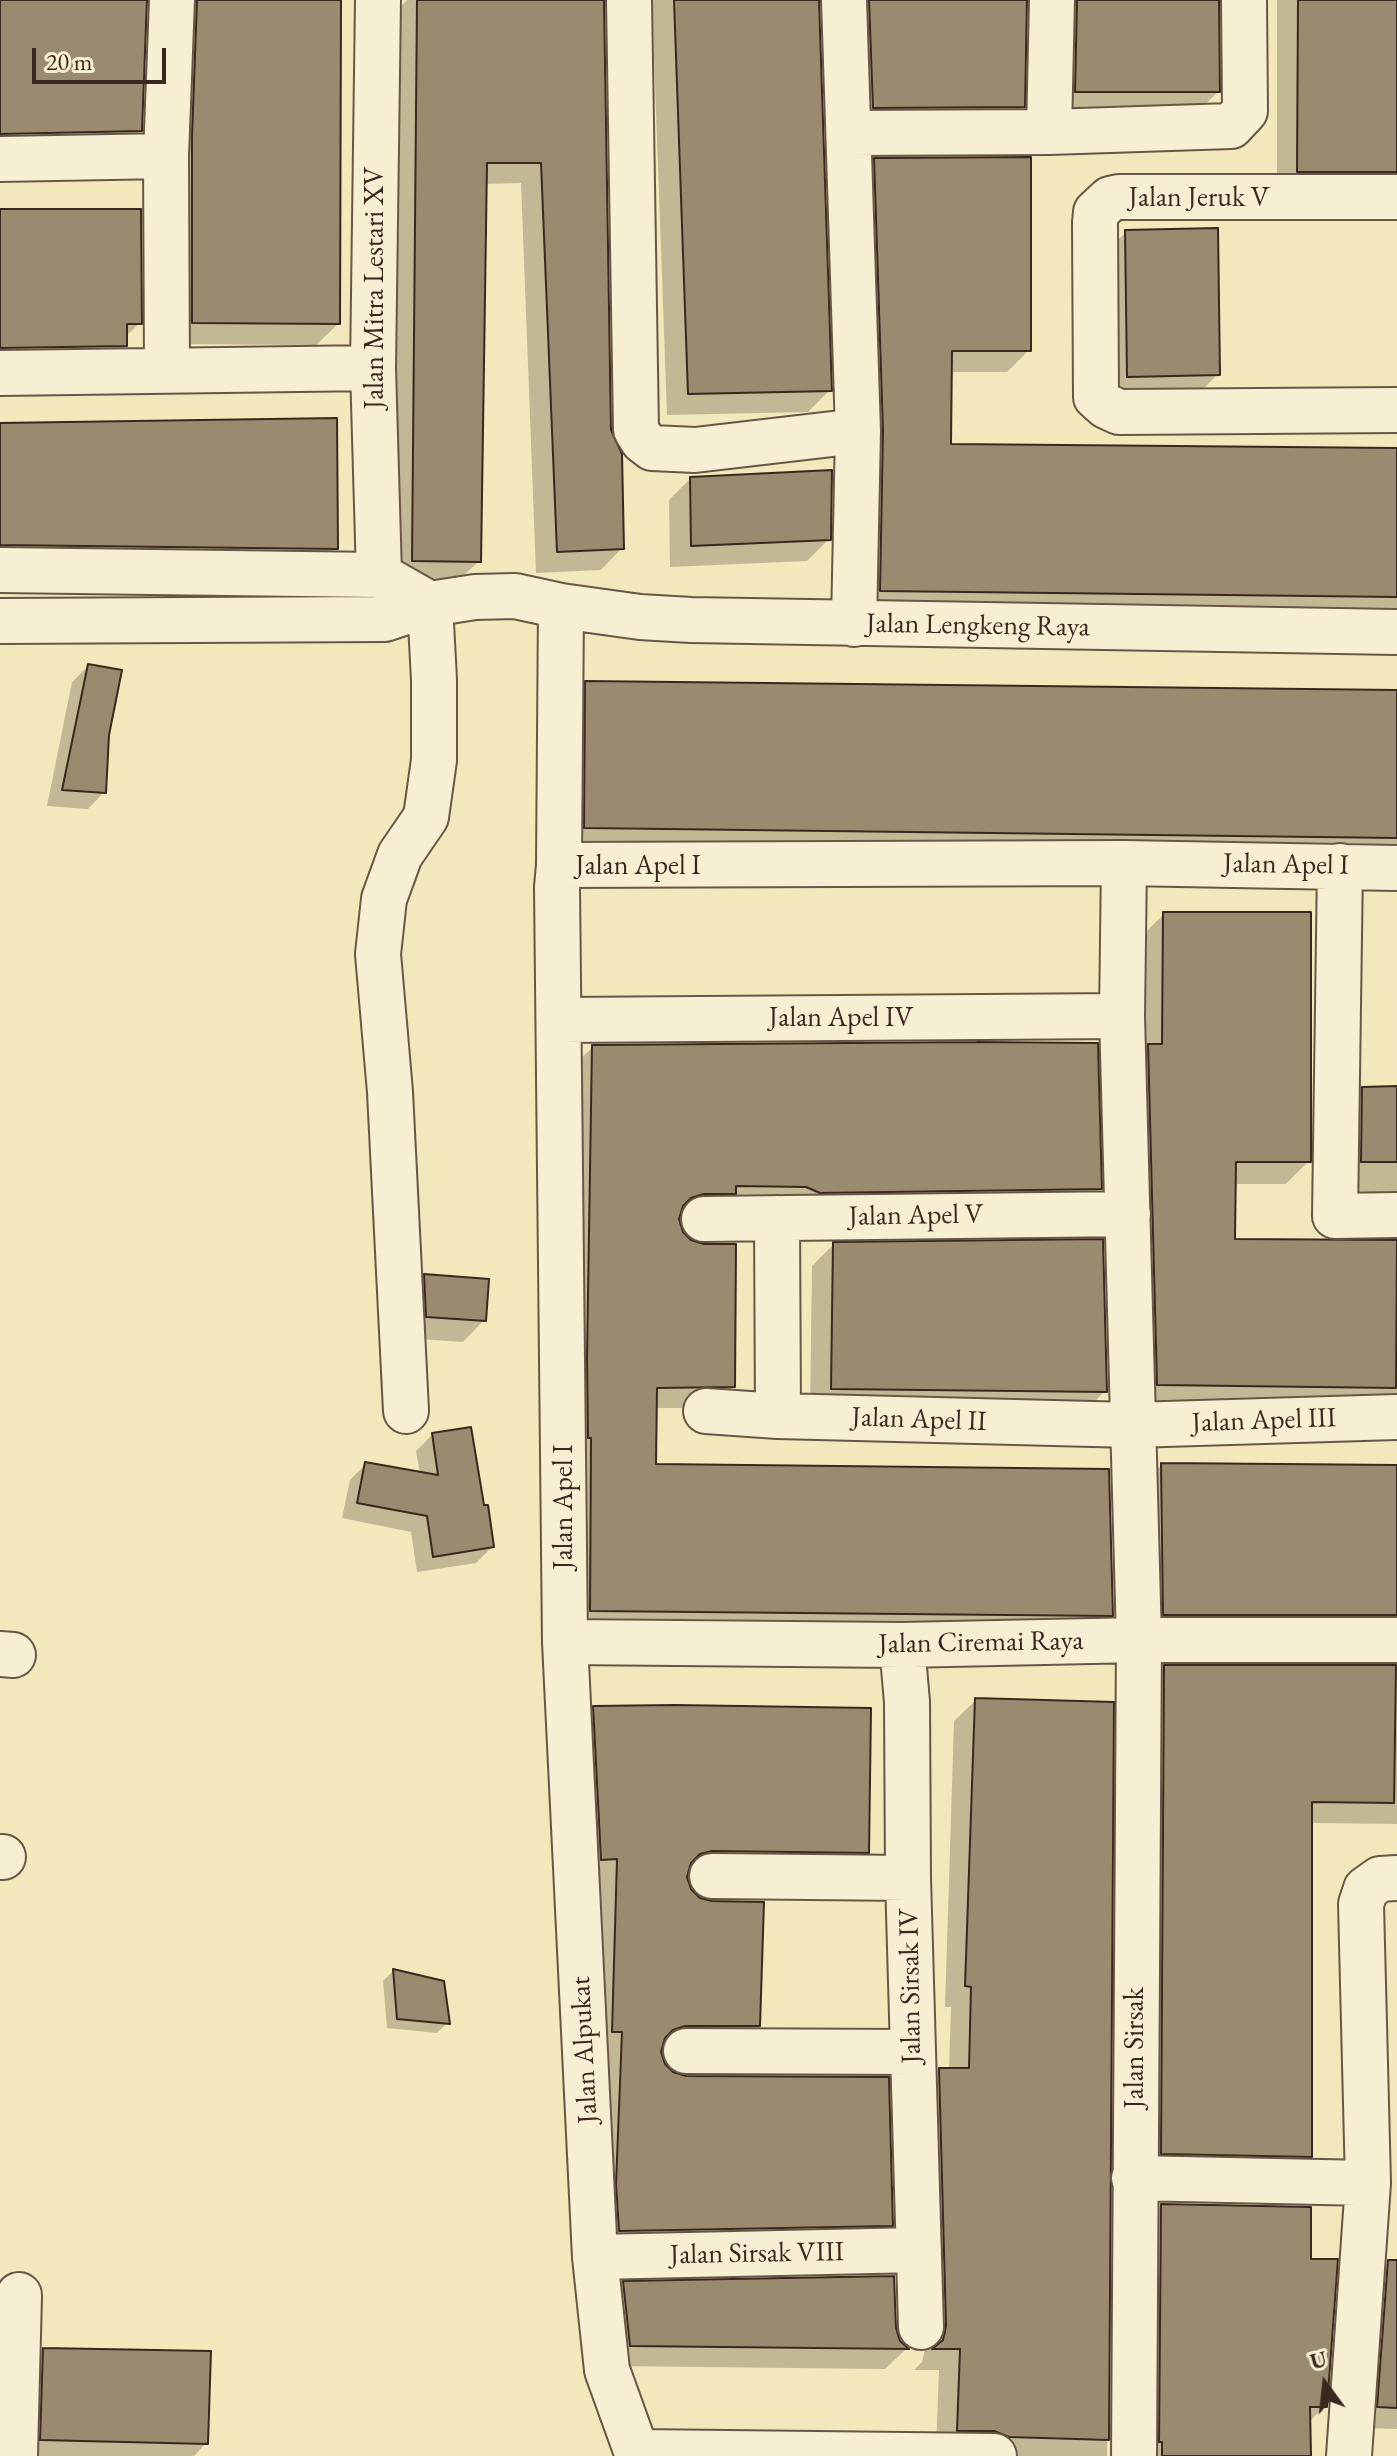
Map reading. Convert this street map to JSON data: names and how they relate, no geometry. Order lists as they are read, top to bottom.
{
  "streets": {
    "street": [
      "Jalan Jeruk V",
      "Jalan Mitra Lestari XV",
      "Jalan Lengkeng Raya",
      "Jalan Apel I",
      "Jalan Apel IV",
      "Jalan Apel V",
      "Jalan Apel II",
      "Jalan Apel III",
      "Jalan Ciremai Raya",
      "Jalan Sirsak IV",
      "Jalan Sirsak",
      "Jalan Alpukat",
      "Jalan Sirsak VIII"
    ]
  },
  "crossings": [
    ["Jalan Apel I", "Jalan Apel IV"],
    ["Jalan Apel I", "Jalan Ciremai Raya"],
    ["Jalan Apel I", "Jalan Sirsak"],
    ["Jalan Apel I", "Jalan Alpukat"],
    ["Jalan Apel IV", "Jalan Sirsak"],
    ["Jalan Apel V", "Jalan Sirsak"],
    ["Jalan Apel II", "Jalan Apel III"],
    ["Jalan Apel II", "Jalan Sirsak"],
    ["Jalan Apel III", "Jalan Sirsak"],
    ["Jalan Ciremai Raya", "Jalan Sirsak IV"],
    ["Jalan Ciremai Raya", "Jalan Sirsak"],
    ["Jalan Ciremai Raya", "Jalan Alpukat"],
    ["Jalan Sirsak IV", "Jalan Sirsak VIII"],
    ["Jalan Alpukat", "Jalan Sirsak VIII"]
  ],
  "scale_bar": "20 m",
  "north": "top"
}
